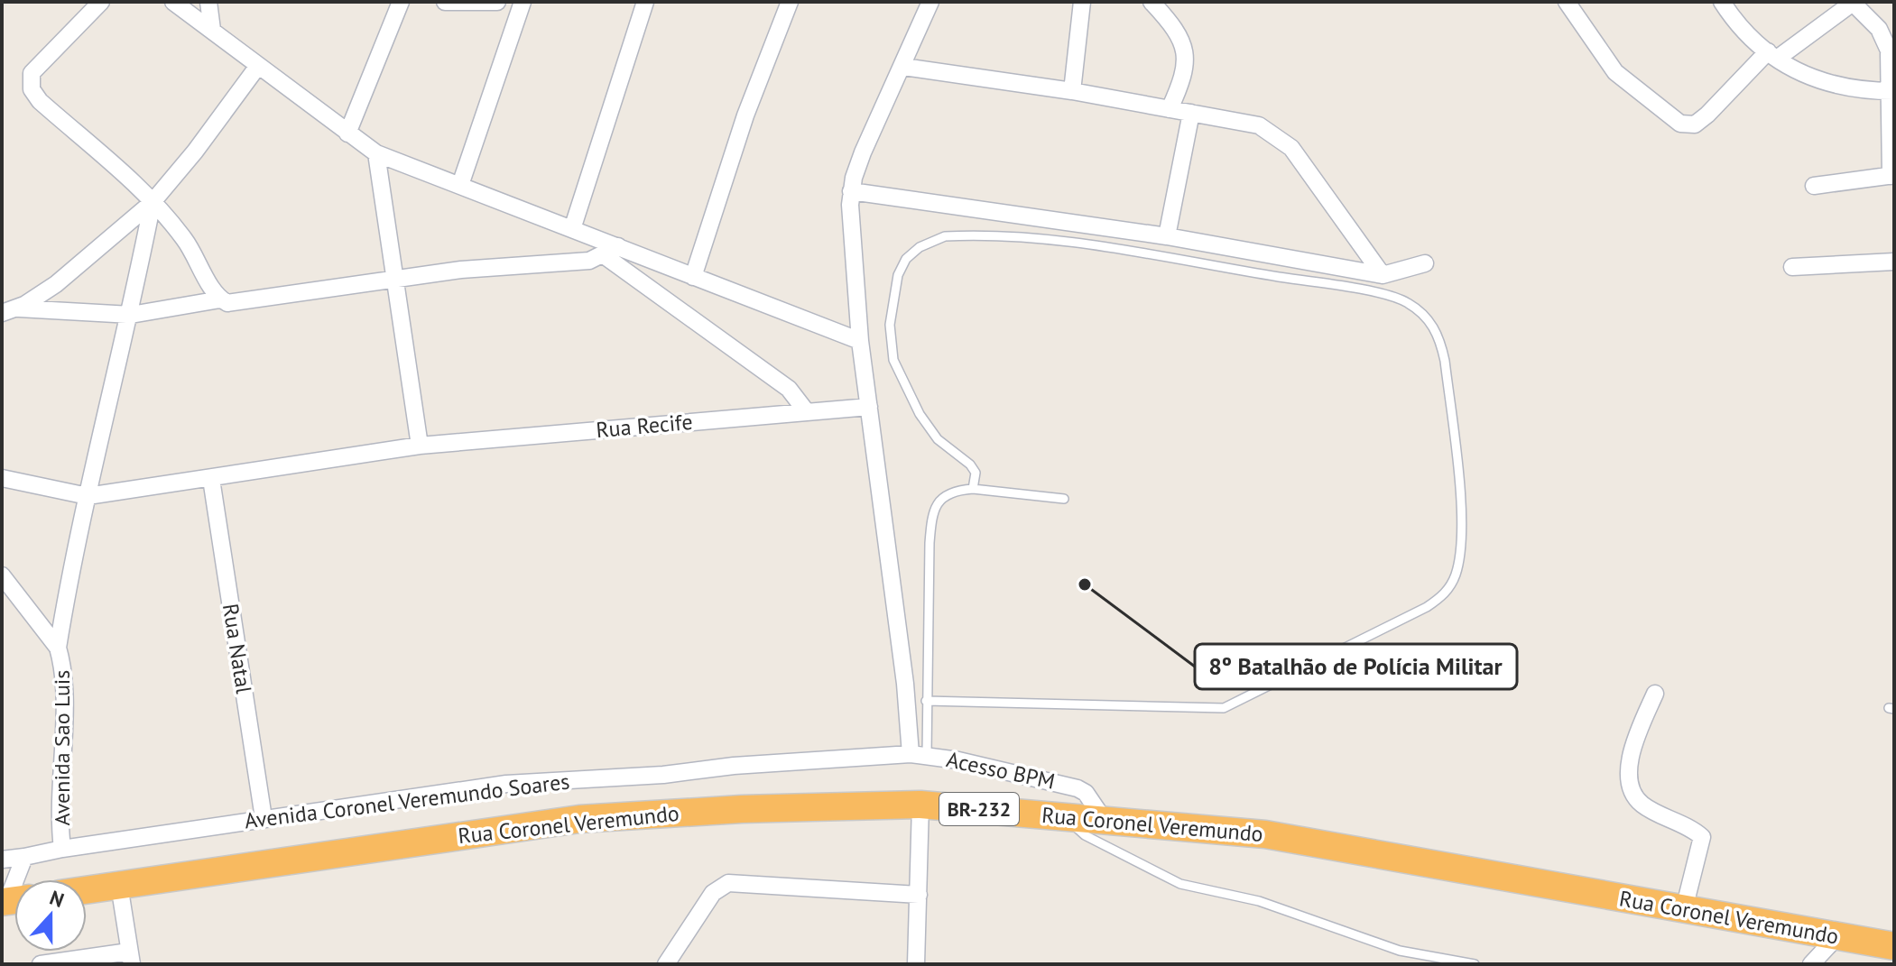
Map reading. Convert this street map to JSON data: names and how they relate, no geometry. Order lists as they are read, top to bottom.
{
  "streets": {
    "highway": ["BR-232", "Rua Coronel Veremundo"],
    "street": [
      "Rua Recife",
      "Rua Natal",
      "Avenida Sao Luis",
      "Acesso BPM",
      "Avenida Coronel Veremundo Soares"
    ]
  },
  "crossings": [
    ["Rua Recife", "Rua Natal"],
    ["Rua Natal", "Avenida Coronel Veremundo Soares"],
    ["Avenida Sao Luis", "Avenida Coronel Veremundo Soares"],
    ["Acesso BPM", "Avenida Coronel Veremundo Soares"],
    ["Acesso BPM", "Rua Coronel Veremundo"]
  ],
  "places": ["8º Batalhão de Polícia Militar"],
  "north": "top"
}
